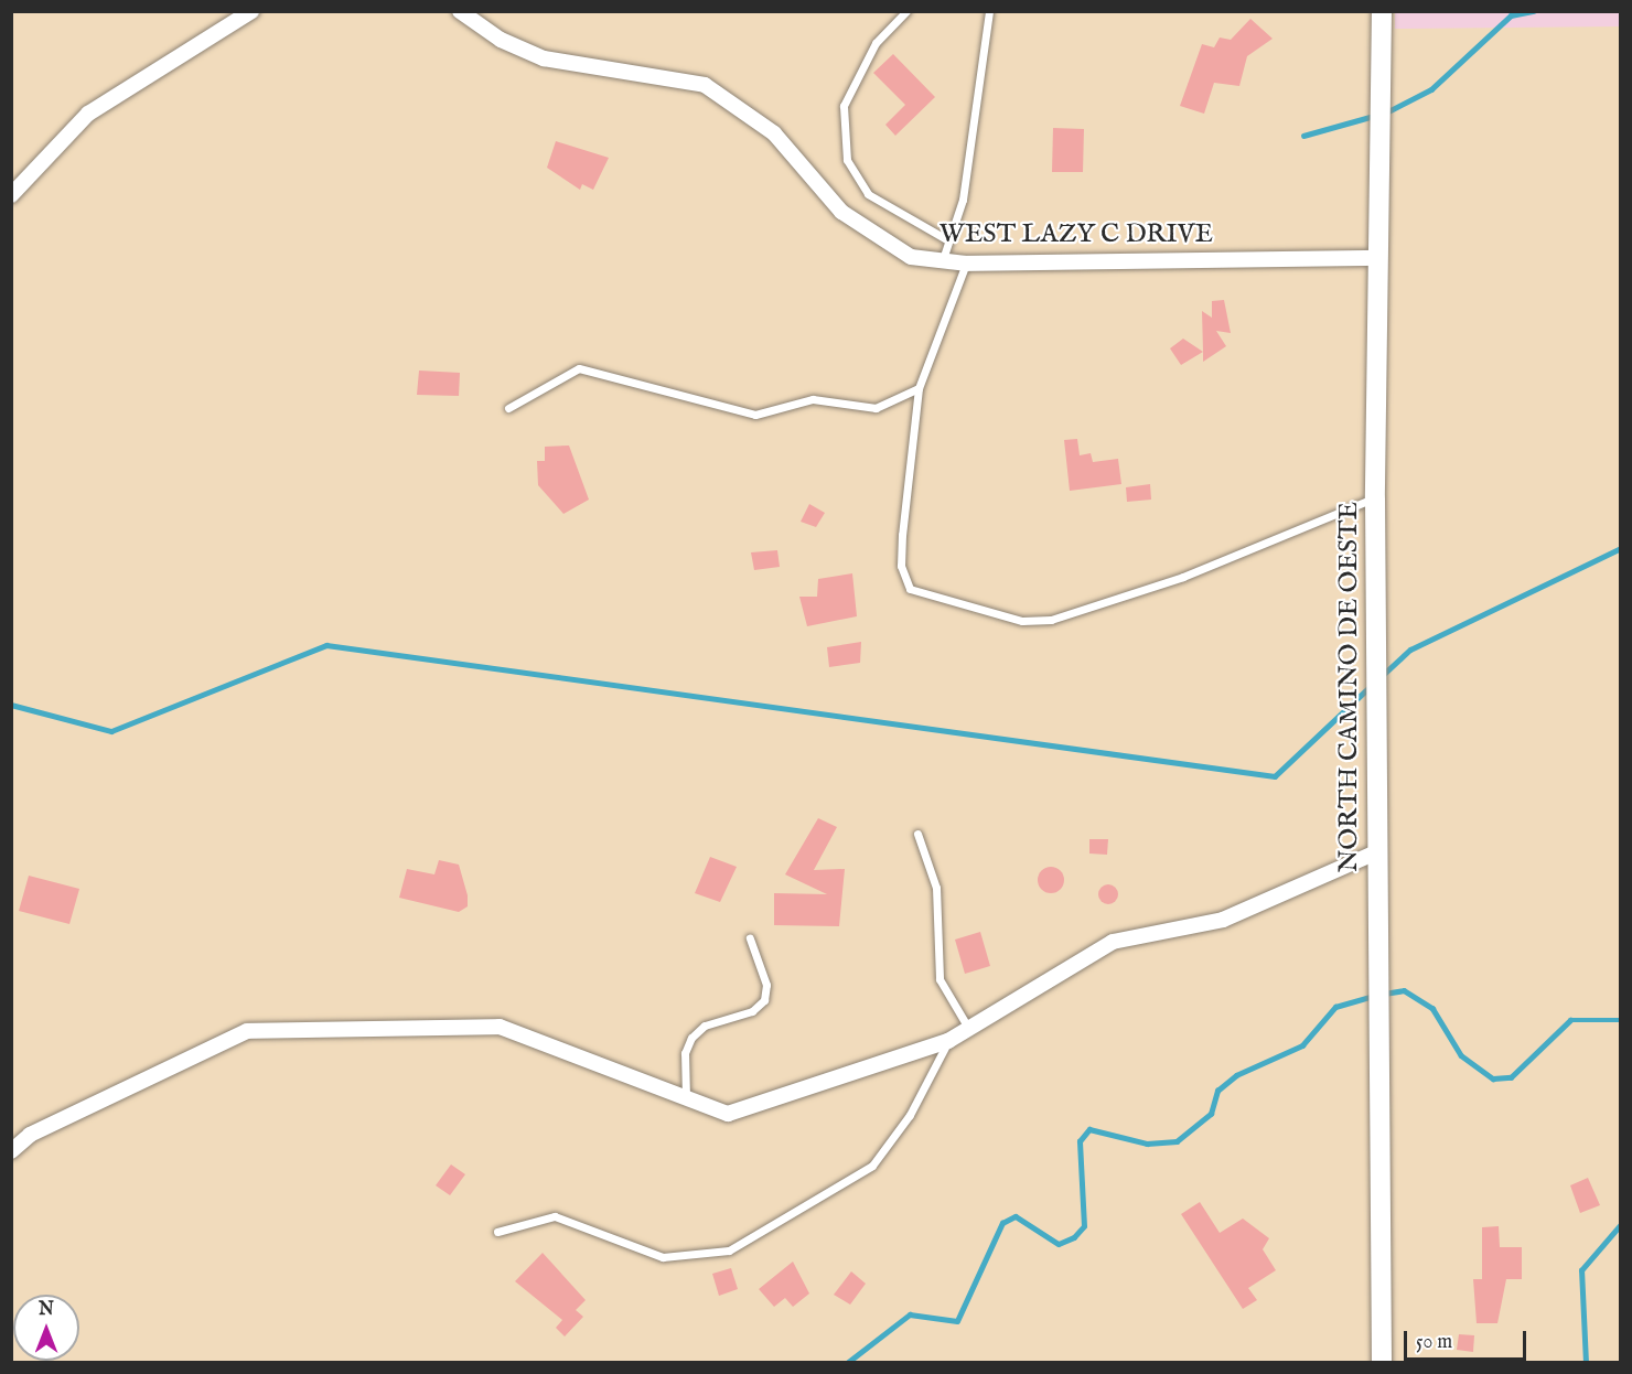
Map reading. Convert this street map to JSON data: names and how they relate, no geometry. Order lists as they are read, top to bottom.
{
  "streets": {
    "street": ["WEST LAZY C DRIVE", "NORTH CAMINO DE OESTE"]
  },
  "crossings": [
    ["WEST LAZY C DRIVE", "NORTH CAMINO DE OESTE"]
  ],
  "scale_bar": "50 m",
  "north": "top"
}
